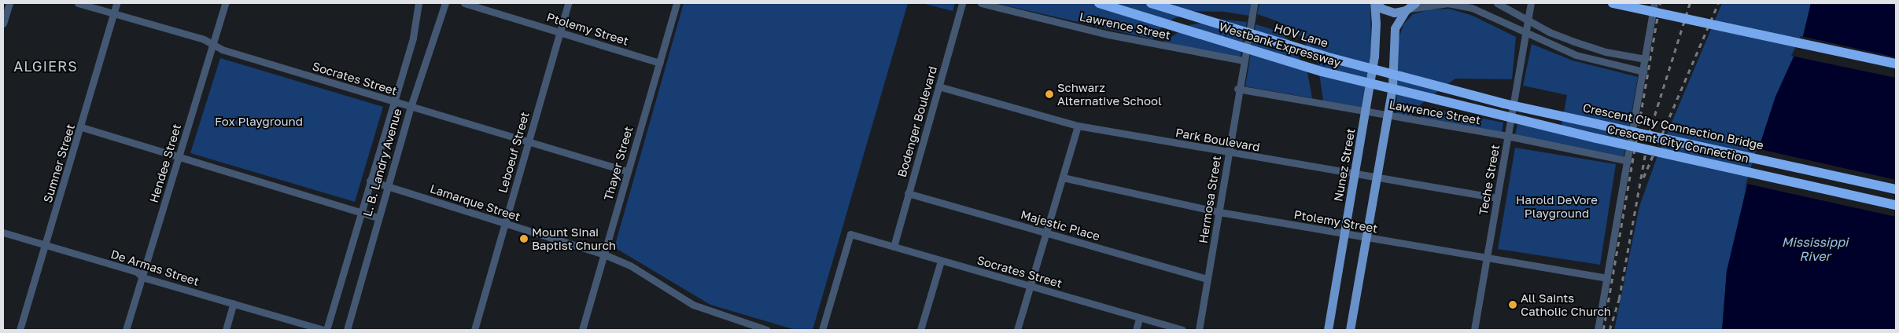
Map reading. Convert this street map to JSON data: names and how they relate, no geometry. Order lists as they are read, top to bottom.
{
  "streets": {
    "highway": [
      "HOV Lane",
      "Westbank Expressway",
      "Crescent City Connection Bridge",
      "Crescent City Connection"
    ],
    "main road": ["Nunez Street"],
    "street": [
      "Lawrence Street",
      "Ptolemy Street",
      "Socrates Street",
      "Bodenger Boulevard",
      "Park Boulevard",
      "Leboeuf Street",
      "L. B. Landry Avenue",
      "Sumner Street",
      "Hendee Street",
      "Thayer Street",
      "Teche Street",
      "Hermosa Street",
      "Lamarque Street",
      "Majestic Place",
      "De Armas Street"
    ]
  },
  "crossings": [
    ["Lawrence Street", "Nunez Street"],
    ["Lawrence Street", "Teche Street"],
    ["Lawrence Street", "Hermosa Street"],
    ["Ptolemy Street", "Leboeuf Street"],
    ["Ptolemy Street", "Thayer Street"],
    ["Ptolemy Street", "Nunez Street"],
    ["Ptolemy Street", "Teche Street"],
    ["Ptolemy Street", "Hermosa Street"],
    ["HOV Lane", "Crescent City Connection Bridge"],
    ["Westbank Expressway", "Crescent City Connection"],
    ["Socrates Street", "Bodenger Boulevard"],
    ["Socrates Street", "Leboeuf Street"],
    ["Socrates Street", "L. B. Landry Avenue"],
    ["Socrates Street", "Sumner Street"],
    ["Socrates Street", "Hendee Street"],
    ["Socrates Street", "Thayer Street"],
    ["Bodenger Boulevard", "Park Boulevard"],
    ["Bodenger Boulevard", "Majestic Place"],
    ["Park Boulevard", "Nunez Street"],
    ["Park Boulevard", "Teche Street"],
    ["Park Boulevard", "Hermosa Street"],
    ["Leboeuf Street", "Lamarque Street"],
    ["L. B. Landry Avenue", "Lamarque Street"],
    ["L. B. Landry Avenue", "De Armas Street"],
    ["Sumner Street", "De Armas Street"],
    ["Hendee Street", "De Armas Street"],
    ["Thayer Street", "Lamarque Street"],
    ["Hermosa Street", "Majestic Place"]
  ],
  "districts": ["ALGIERS"],
  "water": ["Mississippi River"],
  "parks": ["Fox Playground", "Harold DeVore Playground"],
  "places": ["Schwarz Alternative School", "Mount Sinai Baptist Church", "All Saints Catholic Church"]
}
